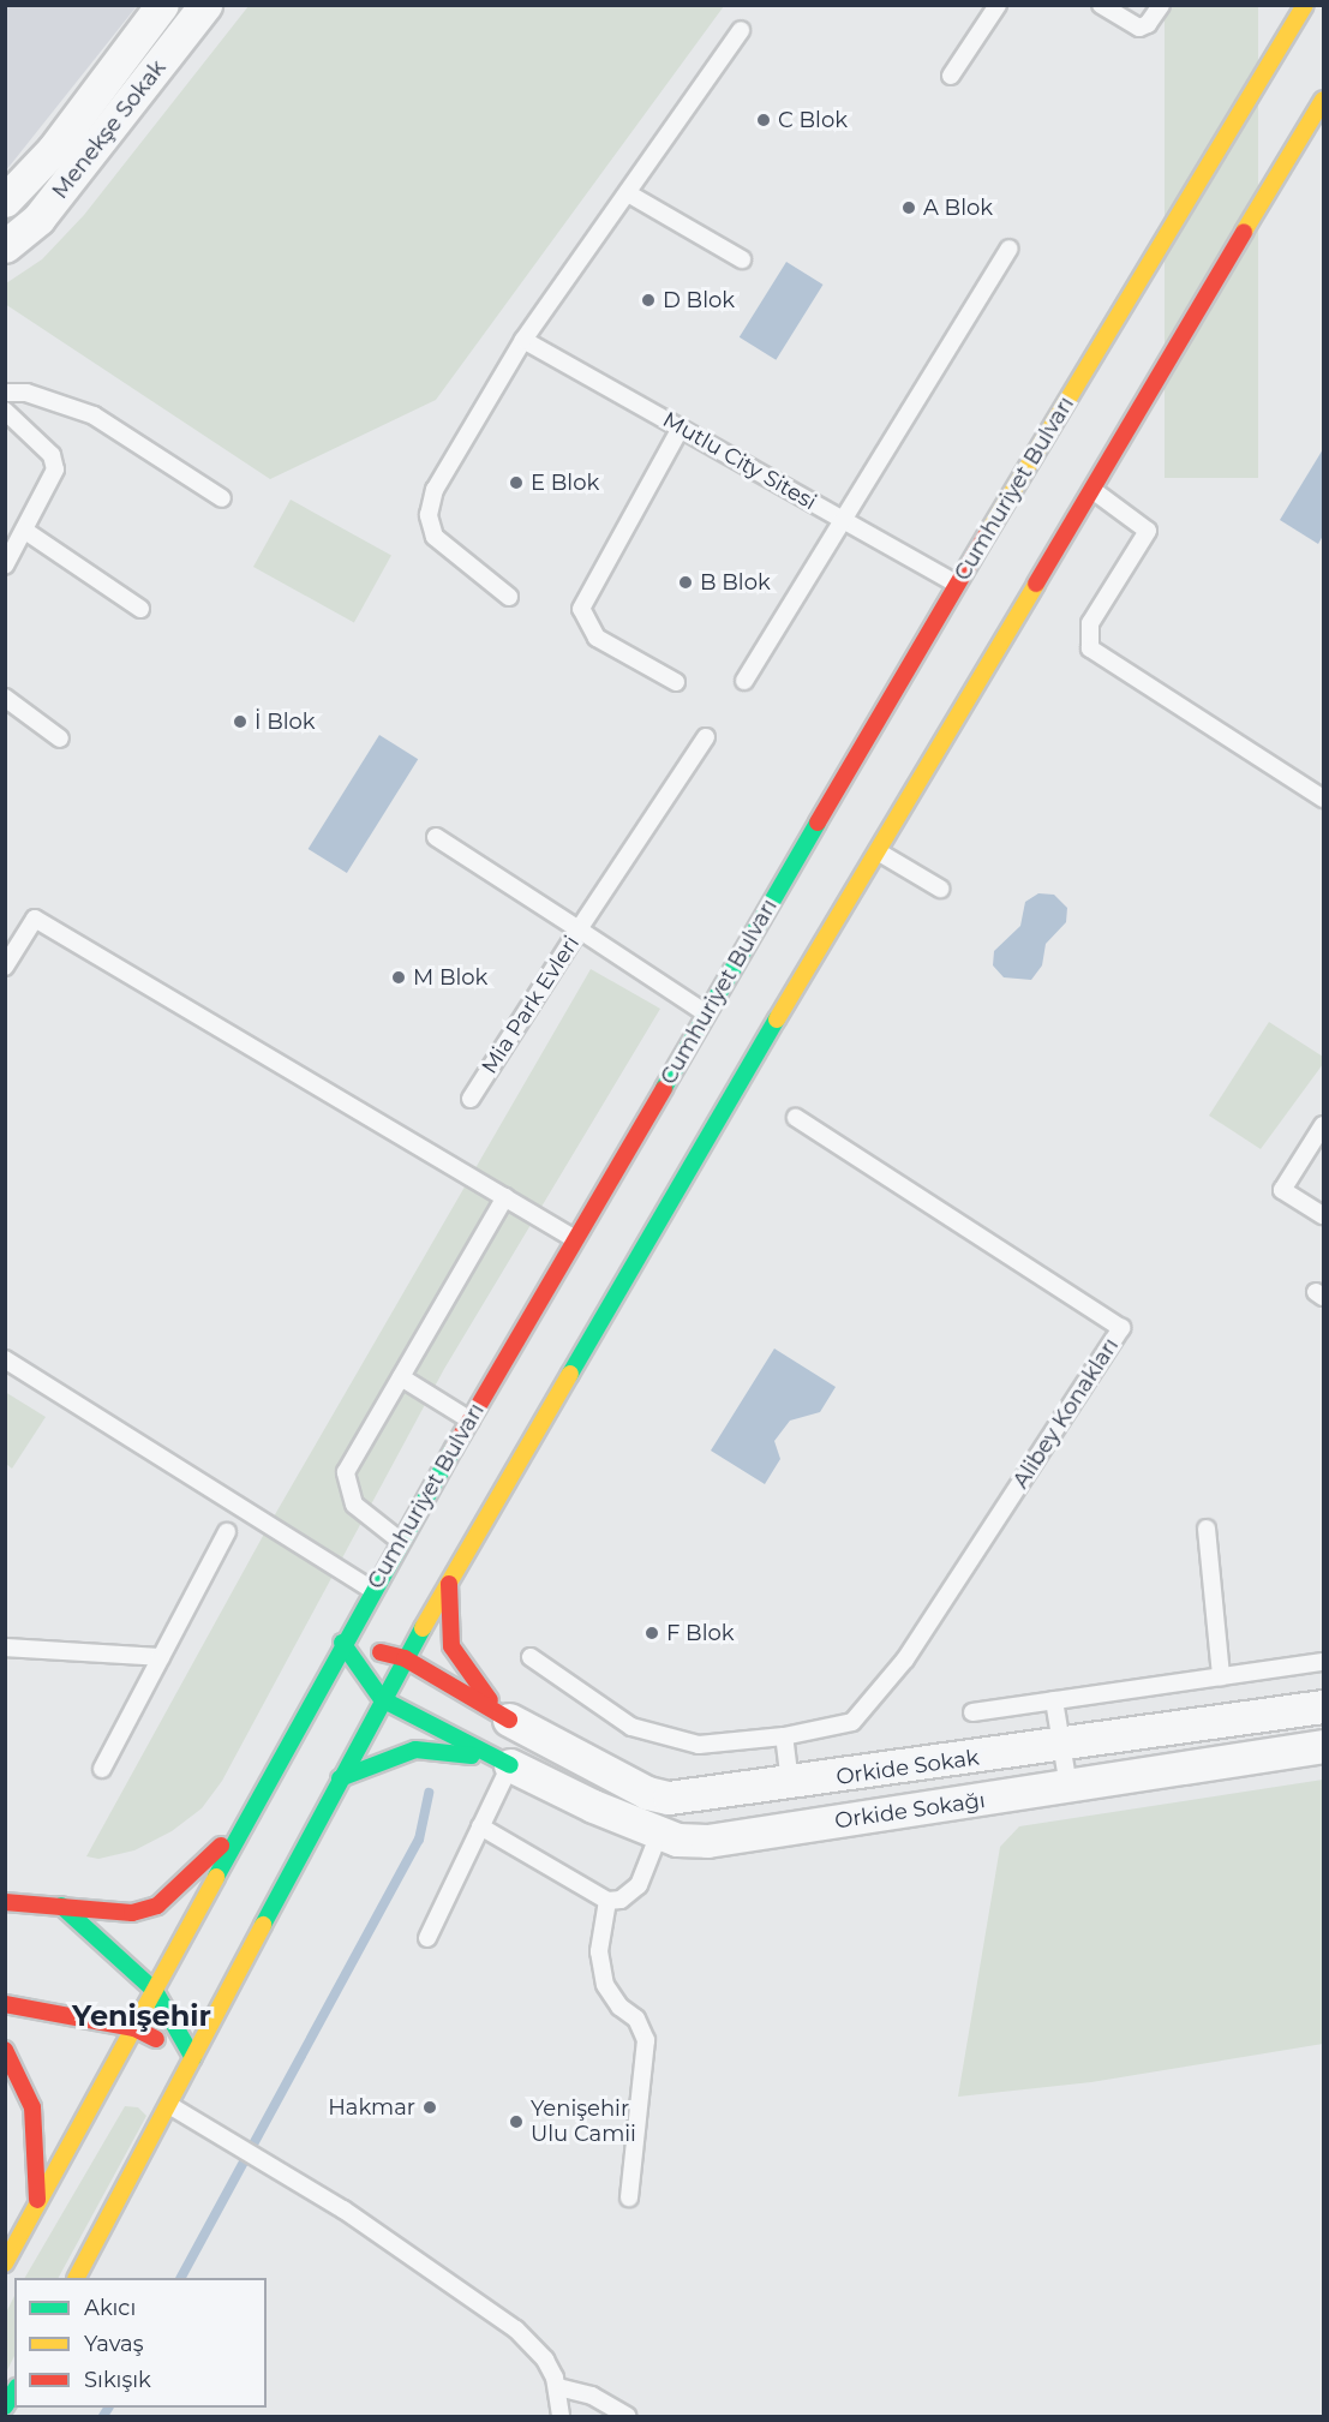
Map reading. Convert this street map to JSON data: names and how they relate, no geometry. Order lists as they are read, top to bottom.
{
  "streets": {
    "street": [
      "Menekşe Sokak",
      "Cumhuriyet Bulvarı",
      "Orkide Sokak",
      "Orkide Sokağı"
    ],
    "lane": ["Mutlu City Sitesi", "Mia Park Evleri", "Alibey Konakları"]
  },
  "crossings": [
    ["Mutlu City Sitesi", "Cumhuriyet Bulvarı"],
    ["Cumhuriyet Bulvarı", "Mia Park Evleri"]
  ],
  "districts": ["Yenişehir"],
  "places": [
    "C Blok",
    "A Blok",
    "D Blok",
    "E Blok",
    "B Blok",
    "İ Blok",
    "M Blok",
    "F Blok",
    "Hakmar",
    "Yenişehir Ulu Camii"
  ],
  "legend": ["Akıcı", "Yavaş", "Sıkışık"]
}
